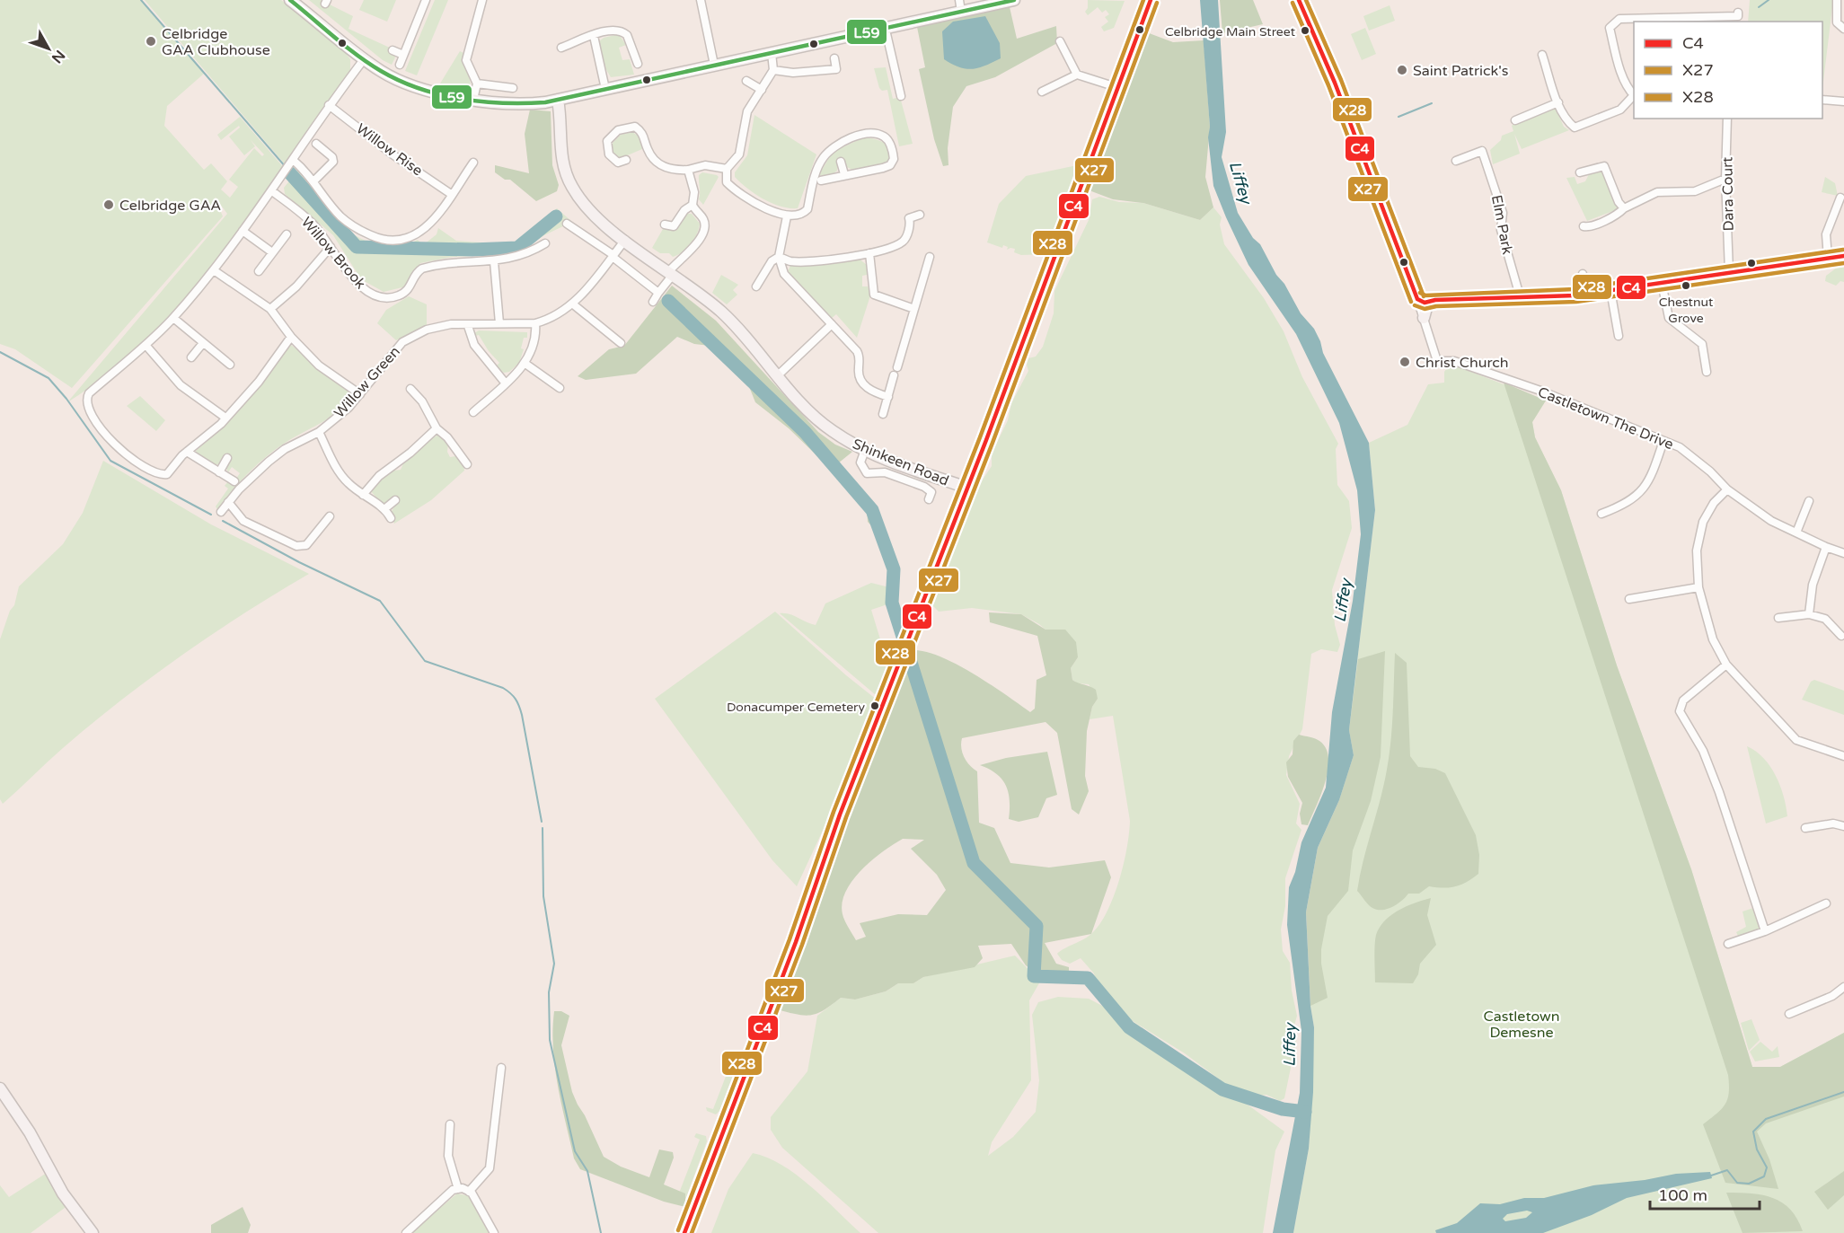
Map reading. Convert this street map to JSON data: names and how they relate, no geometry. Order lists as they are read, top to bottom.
{
  "streets": {
    "main road": ["Shinkeen Road"],
    "street": [
      "Willow Rise",
      "Dara Court",
      "Elm Park",
      "Willow Brook",
      "Willow Green",
      "Castletown The Drive"
    ]
  },
  "crossings": [
    ["Willow Green", "Shinkeen Road"]
  ],
  "water": ["Liffey"],
  "parks": ["Castletown Demesne"],
  "places": [
    "Celbridge Main Street",
    "Celbridge GAA Clubhouse",
    "Saint Patrick's",
    "Celbridge GAA",
    "Chestnut Grove",
    "Christ Church",
    "Donacumper Cemetery"
  ],
  "lines": [
    "transit line C4",
    "transit line X28",
    "transit line L59",
    "transit line X27"
  ],
  "legend": ["C4", "X27", "X28"],
  "scale_bar": "100 m",
  "north": "bottom right"
}
